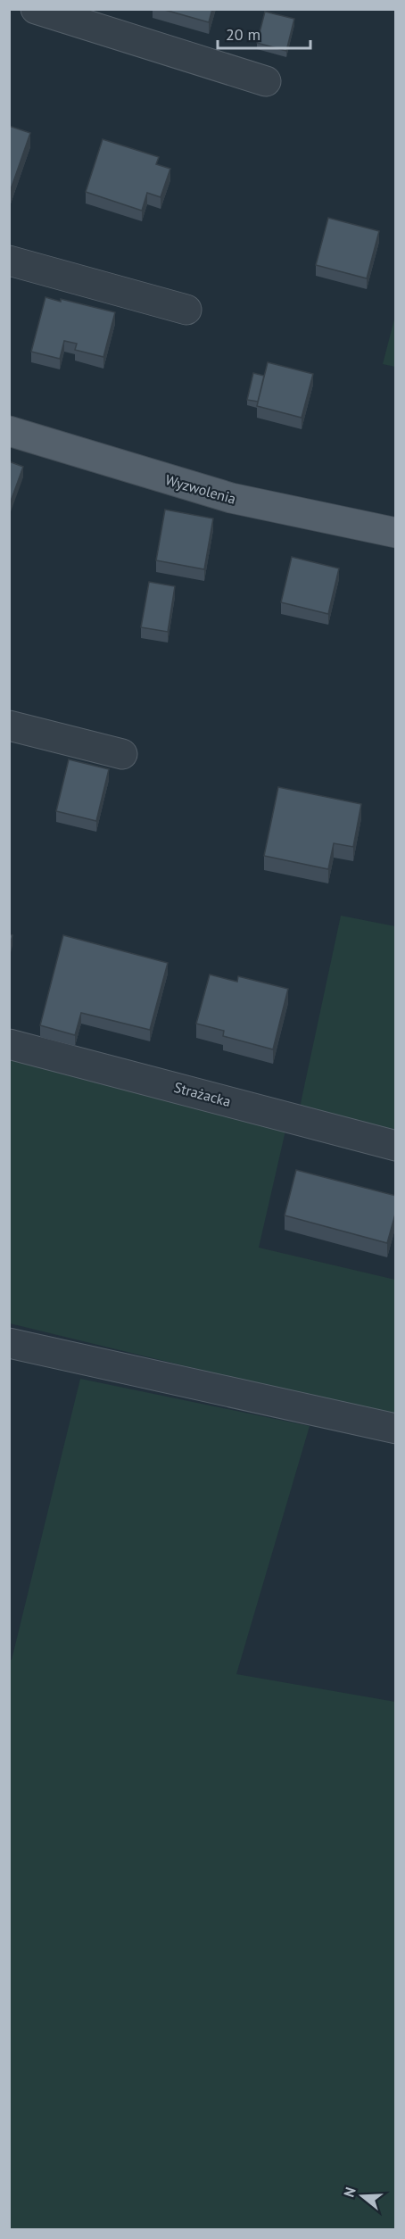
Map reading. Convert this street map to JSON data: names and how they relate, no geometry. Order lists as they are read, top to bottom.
{
  "streets": {
    "main road": ["Wyzwolenia"],
    "street": ["Strażacka"]
  },
  "scale_bar": "20 m",
  "north": "left"
}
